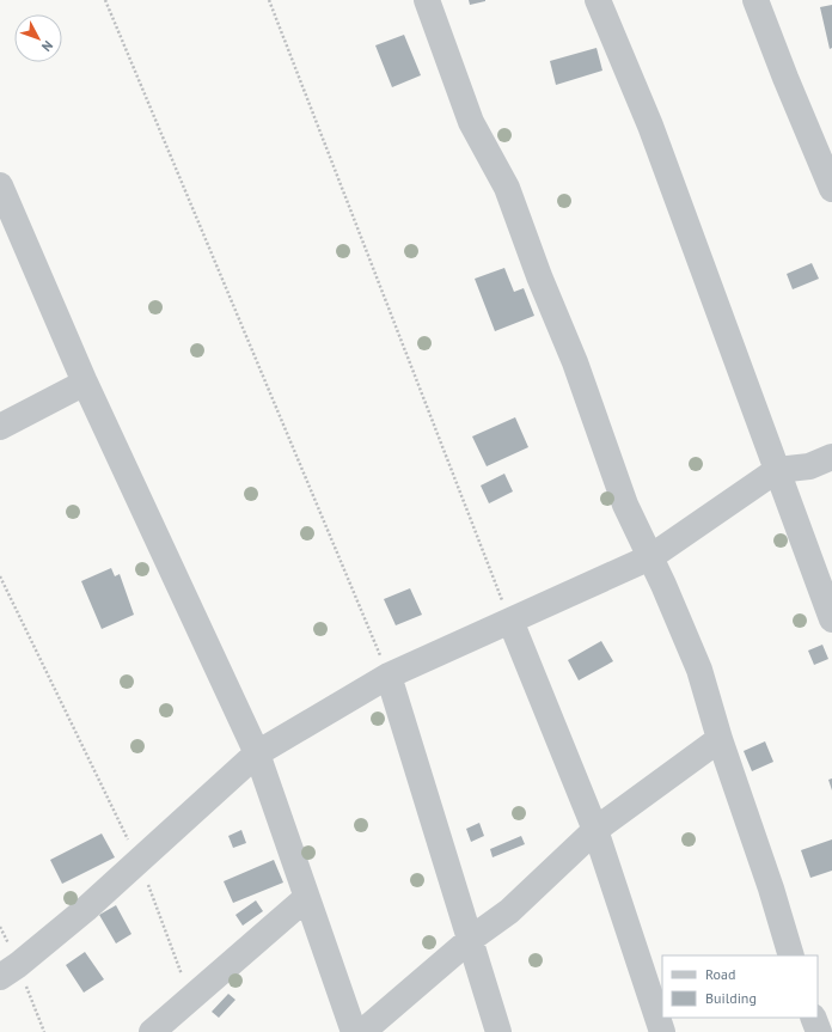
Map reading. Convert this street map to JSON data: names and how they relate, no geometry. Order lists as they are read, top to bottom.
{
  "legend": ["Road", "Building"],
  "north": "bottom right"
}
